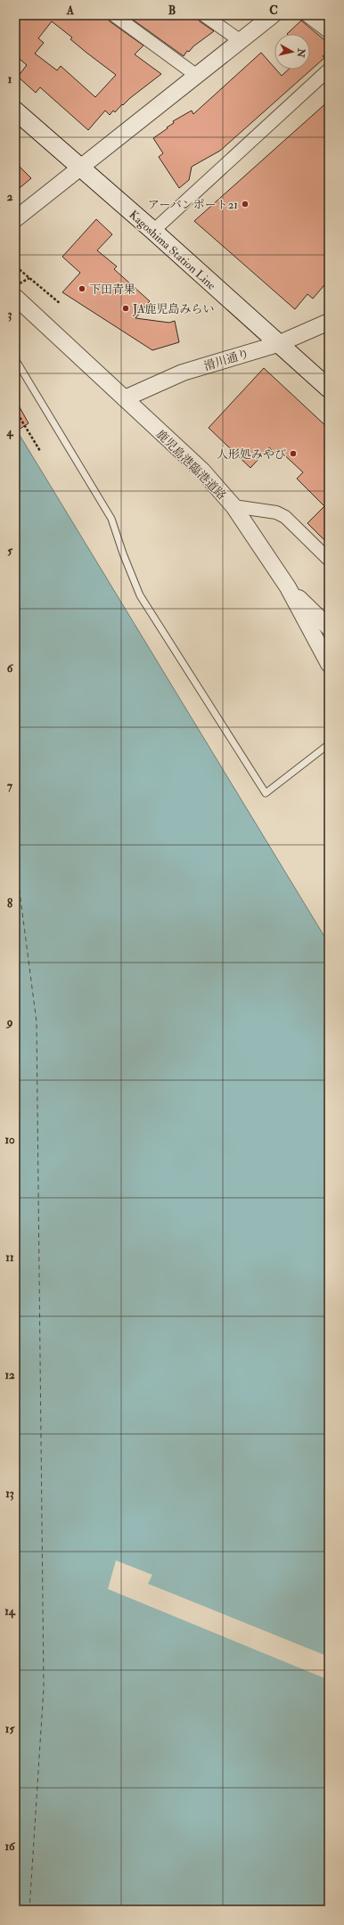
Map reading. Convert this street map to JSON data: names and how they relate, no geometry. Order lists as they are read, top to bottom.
{
  "streets": {
    "main road": ["Kagoshima Station Line"],
    "street": ["滑川通り", "鹿児島港臨港道路"]
  },
  "crossings": [
    ["Kagoshima Station Line", "滑川通り"],
    ["滑川通り", "鹿児島港臨港道路"]
  ],
  "places": [
    "アーバンポート21",
    "下田青果",
    "JA鹿児島みらい",
    "人形処みやび"
  ],
  "north": "right",
  "grid": {
    "columns": ["A", "B", "C"],
    "rows": [
      "1",
      "2",
      "3",
      "4",
      "5",
      "6",
      "7",
      "8",
      "9",
      "10",
      "11",
      "12",
      "13",
      "14",
      "15",
      "16"
    ]
  }
}
